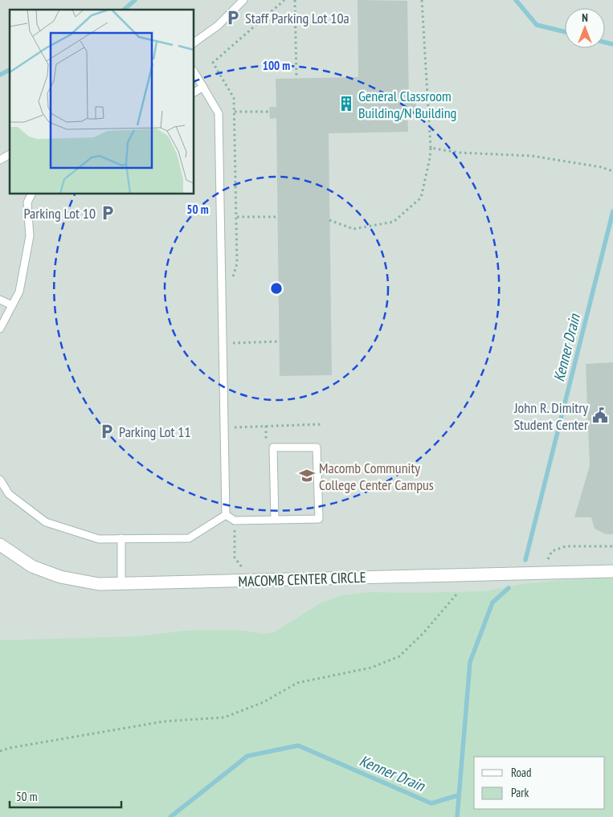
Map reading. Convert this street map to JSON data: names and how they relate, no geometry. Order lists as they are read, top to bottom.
{
  "streets": {
    "street": ["MACOMB CENTER CIRCLE"]
  },
  "water": ["Kenner Drain"],
  "places": {
    "parking": ["Staff Parking Lot 10a", "Parking Lot 10", "Parking Lot 11"],
    "building": ["General Classroom Building/N Building"],
    "public building": ["John R. Dimitry Student Center"],
    "school or university": ["Macomb Community College Center Campus"]
  },
  "legend": ["Road", "Park"],
  "scale_bar": "50 m",
  "north": "top",
  "rings": ["100 m", "50 m"]
}
